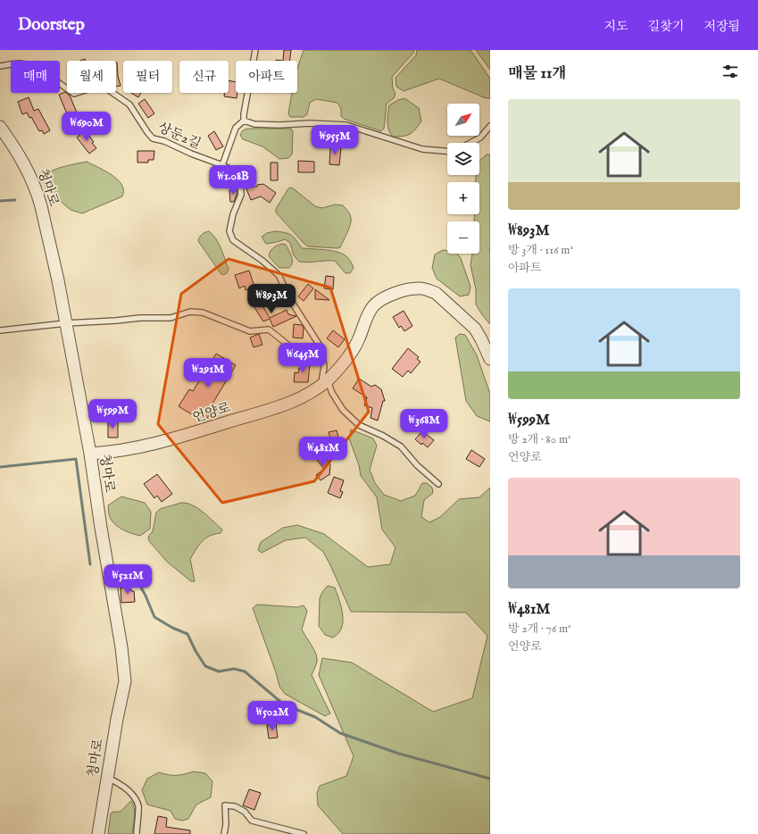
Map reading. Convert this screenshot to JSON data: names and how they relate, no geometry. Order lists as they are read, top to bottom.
{
  "streets": {
    "street": ["청마로", "언양로"],
    "lane": ["상둔2길"]
  },
  "crossings": [
    ["상둔2길", "언양로"],
    ["청마로", "언양로"]
  ],
  "north": "top right",
  "page": {
    "header": "Doorstep",
    "nav": ["지도", "길찾기", "저장됨"],
    "heading": "매물 11개",
    "chip": [
      "매매",
      "월세",
      "필터",
      "신규",
      "아파트"
    ],
    "list": [
      {
        "name": "₩893M",
        "note": "방 3개 · 116 m² · 아파트"
      },
      {
        "name": "₩599M",
        "note": "방 2개 · 80 m² · 언양로"
      },
      {
        "name": "₩481M",
        "note": "방 2개 · 76 m² · 언양로"
      }
    ],
    "map_buttons": ["+", "−"],
    "price": [
      "₩690M",
      "₩955M",
      "₩1.08B",
      "₩893M",
      "₩645M",
      "₩291M",
      "₩599M",
      "₩368M",
      "₩481M",
      "₩521M",
      "₩502M"
    ]
  }
}
